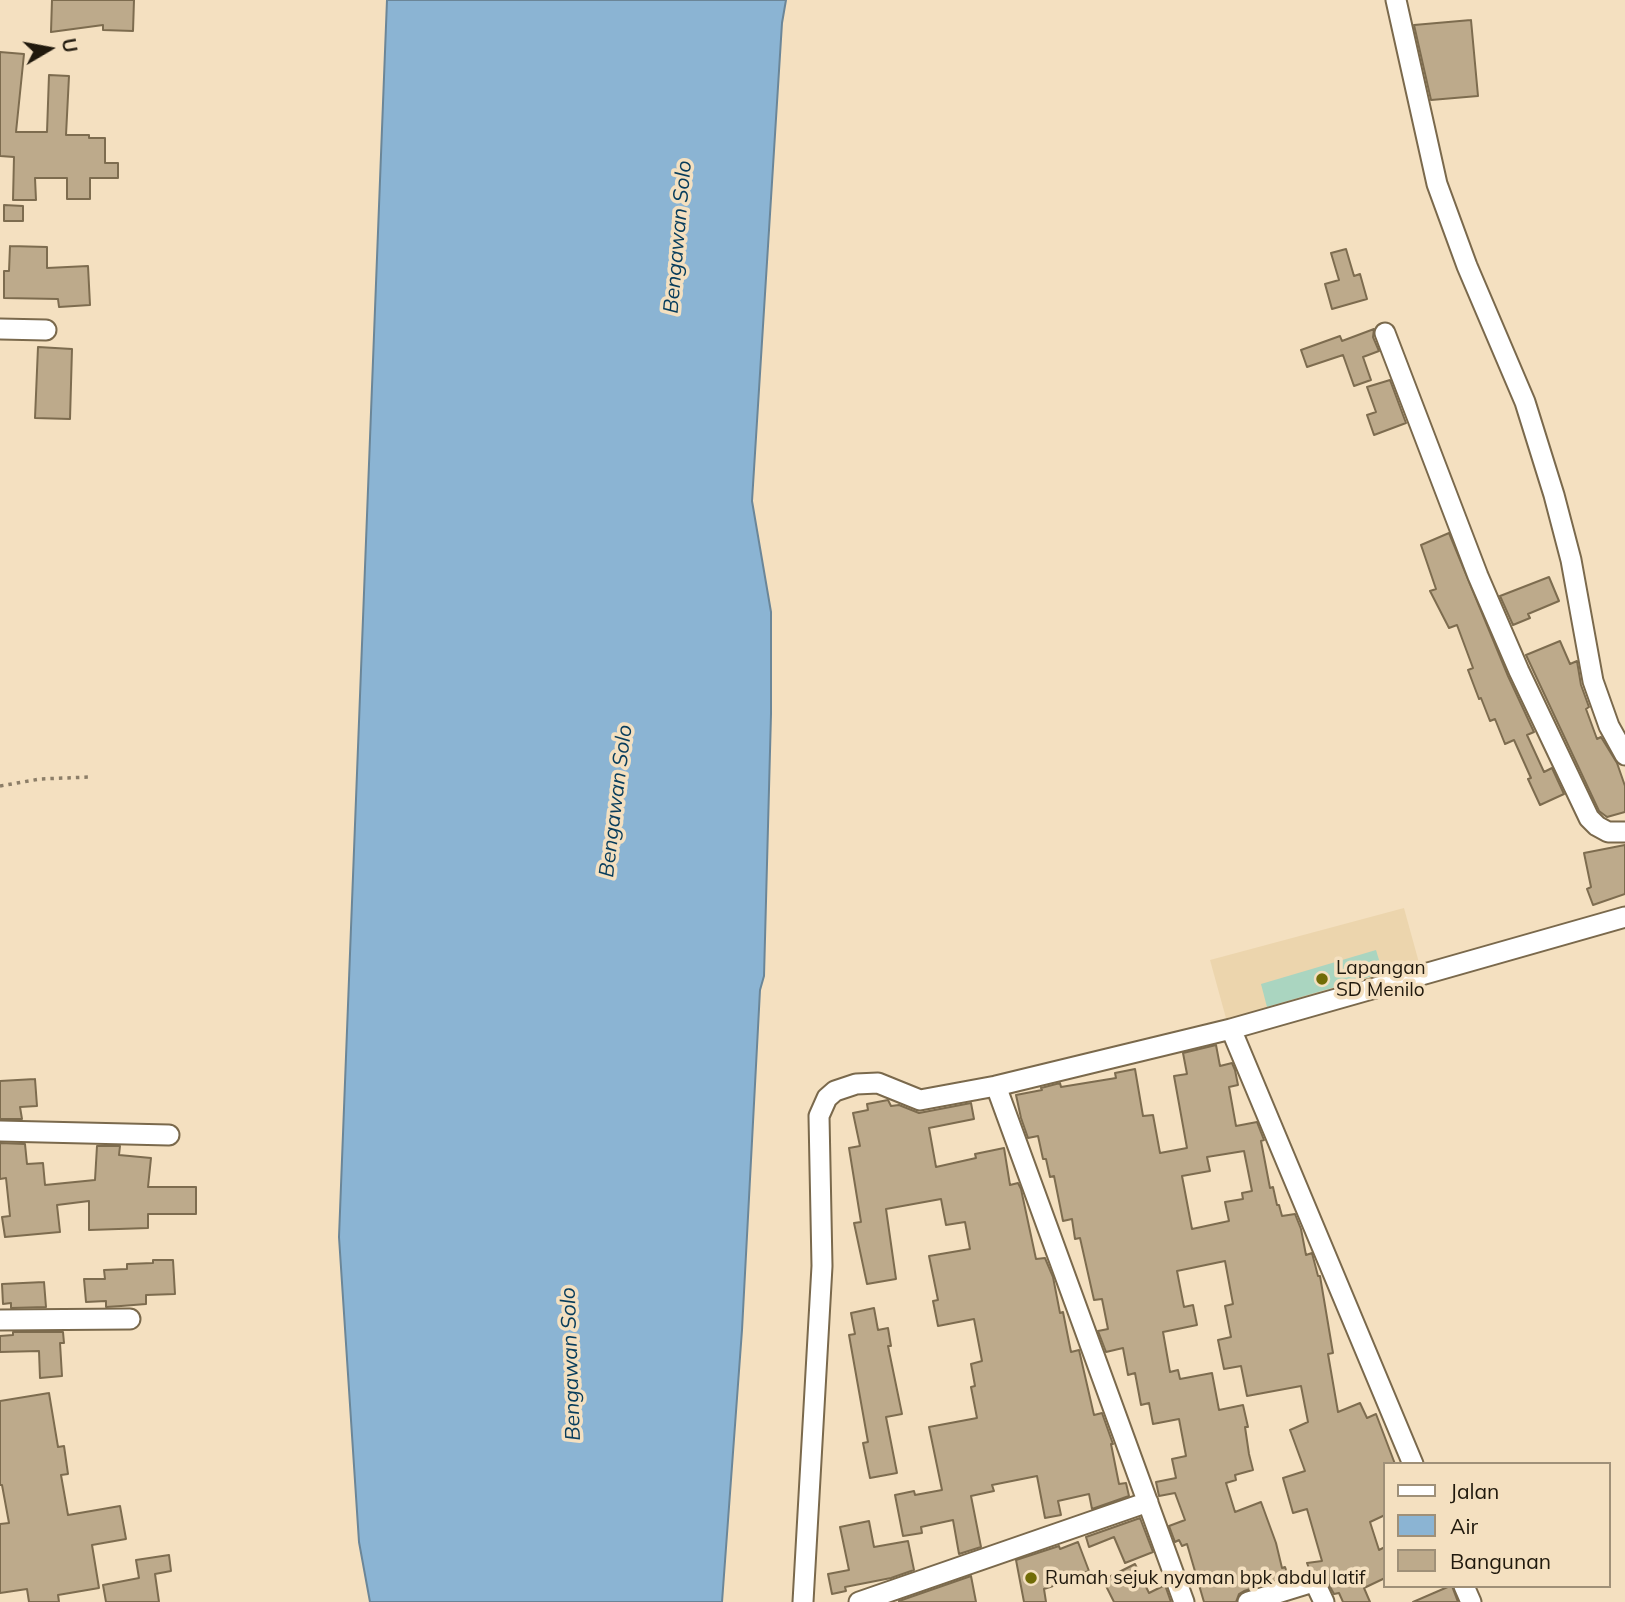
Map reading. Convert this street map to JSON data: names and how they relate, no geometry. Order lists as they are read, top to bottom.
{
  "water": ["Bengawan Solo"],
  "places": ["Lapangan SD Menilo", "Rumah sejuk nyaman bpk abdul latif"],
  "legend": ["Jalan", "Air", "Bangunan"],
  "north": "right"
}
